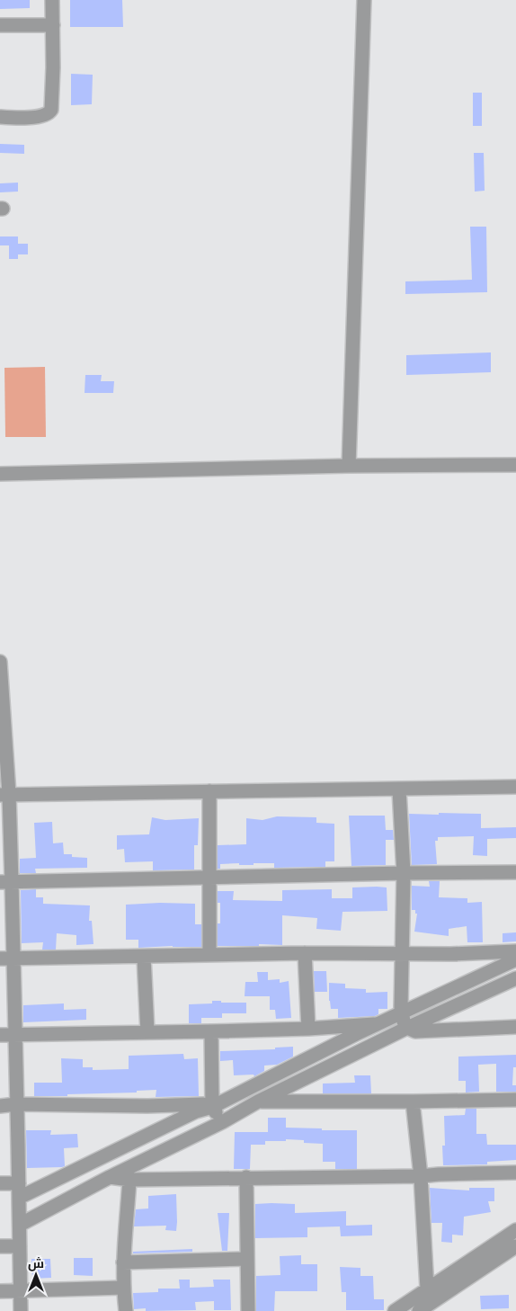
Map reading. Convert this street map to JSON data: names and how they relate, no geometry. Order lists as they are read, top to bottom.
{
  "north": "top"
}
